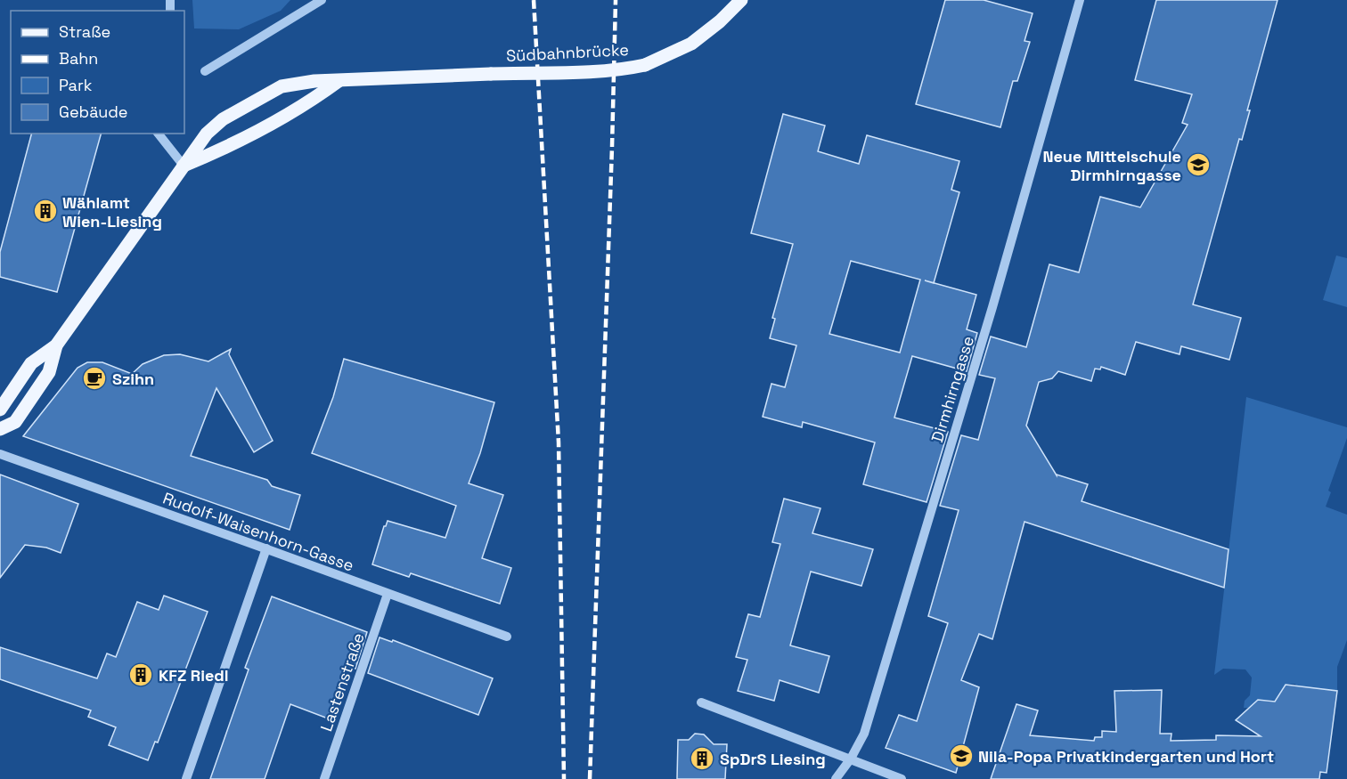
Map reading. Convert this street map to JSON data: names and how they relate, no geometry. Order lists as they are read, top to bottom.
{
  "streets": {
    "main road": ["Südbahnbrücke"],
    "street": ["Dirmhirngasse", "Rudolf-Waisenhorn-Gasse", "Lastenstraße"]
  },
  "crossings": [
    ["Rudolf-Waisenhorn-Gasse", "Lastenstraße"]
  ],
  "places": {
    "school or university": ["Neue Mittelschule Dirmhirngasse", "Nila-Popa Privatkindergarten und Hort"],
    "building": ["Wählamt Wien-Liesing", "KFZ Riedl", "SpDrS Liesing"],
    "cafe": ["Szihn"]
  },
  "legend": [
    "Straße",
    "Bahn",
    "Park",
    "Gebäude"
  ]
}
